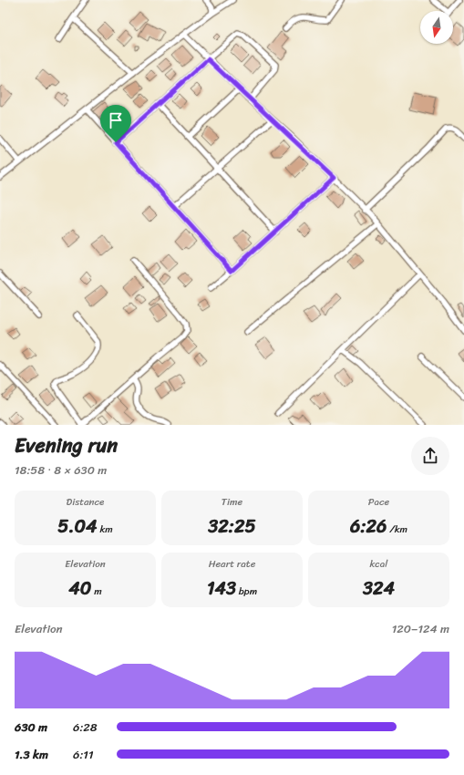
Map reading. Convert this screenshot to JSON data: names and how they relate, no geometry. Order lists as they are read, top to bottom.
{
  "north": "bottom",
  "page": {
    "heading": ["Evening run", "18:58 · 8 × 630 m"],
    "stats": [
      ["Distance", "5.04 km"],
      ["Time", "32:25"],
      ["Pace", "6:26 /km"],
      ["Elevation", "40 m"],
      ["Heart rate", "143 bpm"],
      ["kcal", "324"]
    ],
    "chart": ["Elevation", "120–124 m"],
    "list": [
      {
        "name": "630 m",
        "note": "6:28"
      },
      {
        "name": "1.3 km",
        "note": "6:11"
      }
    ]
  }
}
